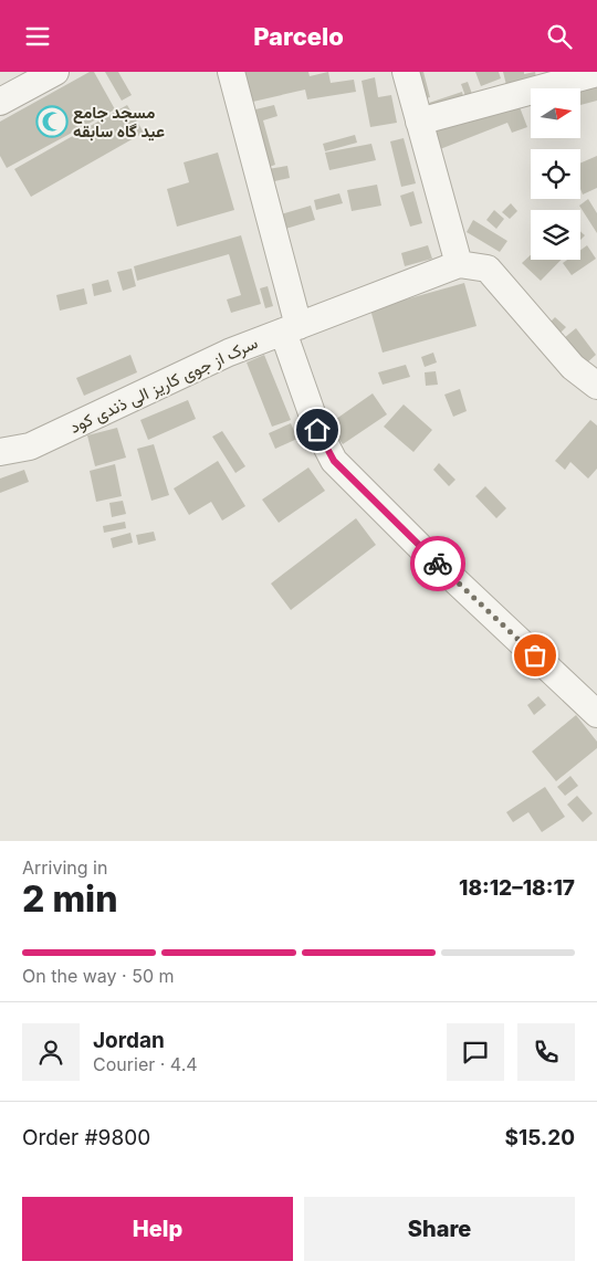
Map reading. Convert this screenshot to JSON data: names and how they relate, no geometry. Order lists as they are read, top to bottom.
{
  "streets": {
    "street": ["سرک از جوی کاریز الی ذندی کود"]
  },
  "places": {
    "mosque": ["مسجد جامع عید گاه سابقه"]
  },
  "north": "right",
  "page": {
    "header": "Parcelo",
    "heading": ["2 min", "Arriving in", "18:12–18:17"],
    "panel": [
      "Jordan",
      "Courier · 4.4",
      "Order #9800",
      "$15.20"
    ],
    "bar": "On the way · 50 m",
    "buttons": ["Help", "Share"]
  }
}
